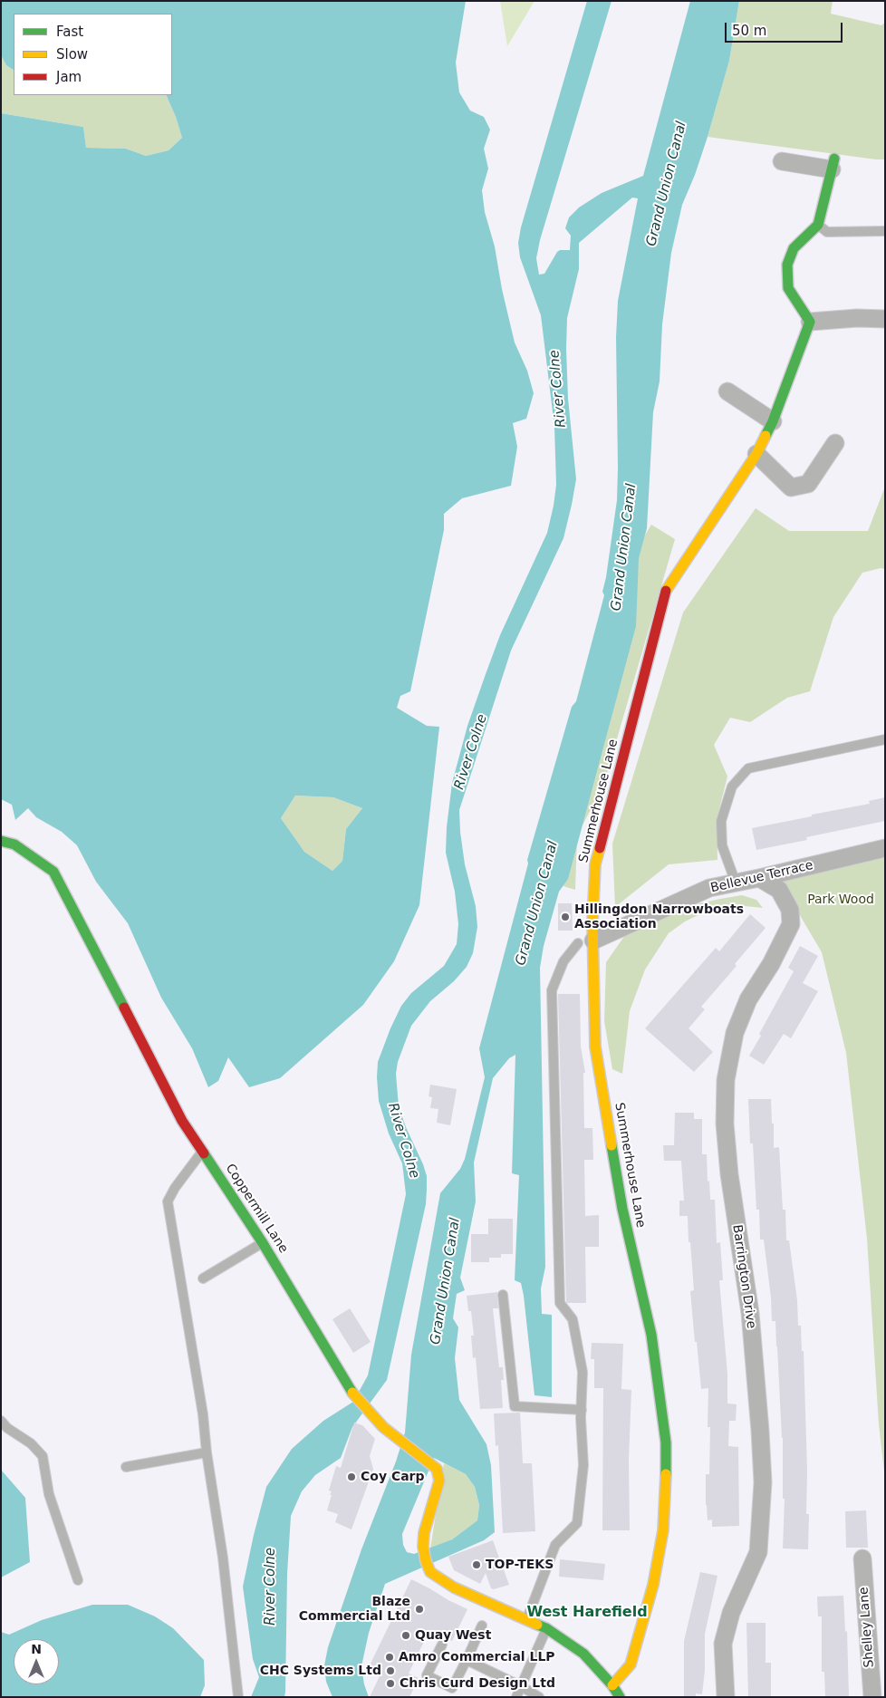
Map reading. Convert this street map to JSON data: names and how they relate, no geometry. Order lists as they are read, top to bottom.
{
  "streets": {
    "street": [
      "Summerhouse Lane",
      "Bellevue Terrace",
      "Coppermill Lane",
      "Barrington Drive",
      "Shelley Lane"
    ]
  },
  "crossings": [
    ["Summerhouse Lane", "Bellevue Terrace"],
    ["Summerhouse Lane", "Coppermill Lane"],
    ["Bellevue Terrace", "Barrington Drive"]
  ],
  "districts": ["West Harefield"],
  "water": ["Grand Union Canal", "River Colne"],
  "parks": ["Park Wood"],
  "places": [
    "Hillingdon Narrowboats Association",
    "Coy Carp",
    "TOP-TEKS",
    "Blaze Commercial Ltd",
    "Quay West",
    "Amro Commercial LLP",
    "CHC Systems Ltd",
    "Chris Curd Design Ltd"
  ],
  "legend": ["Fast", "Slow", "Jam"],
  "scale_bar": "50 m",
  "north": "top"
}
